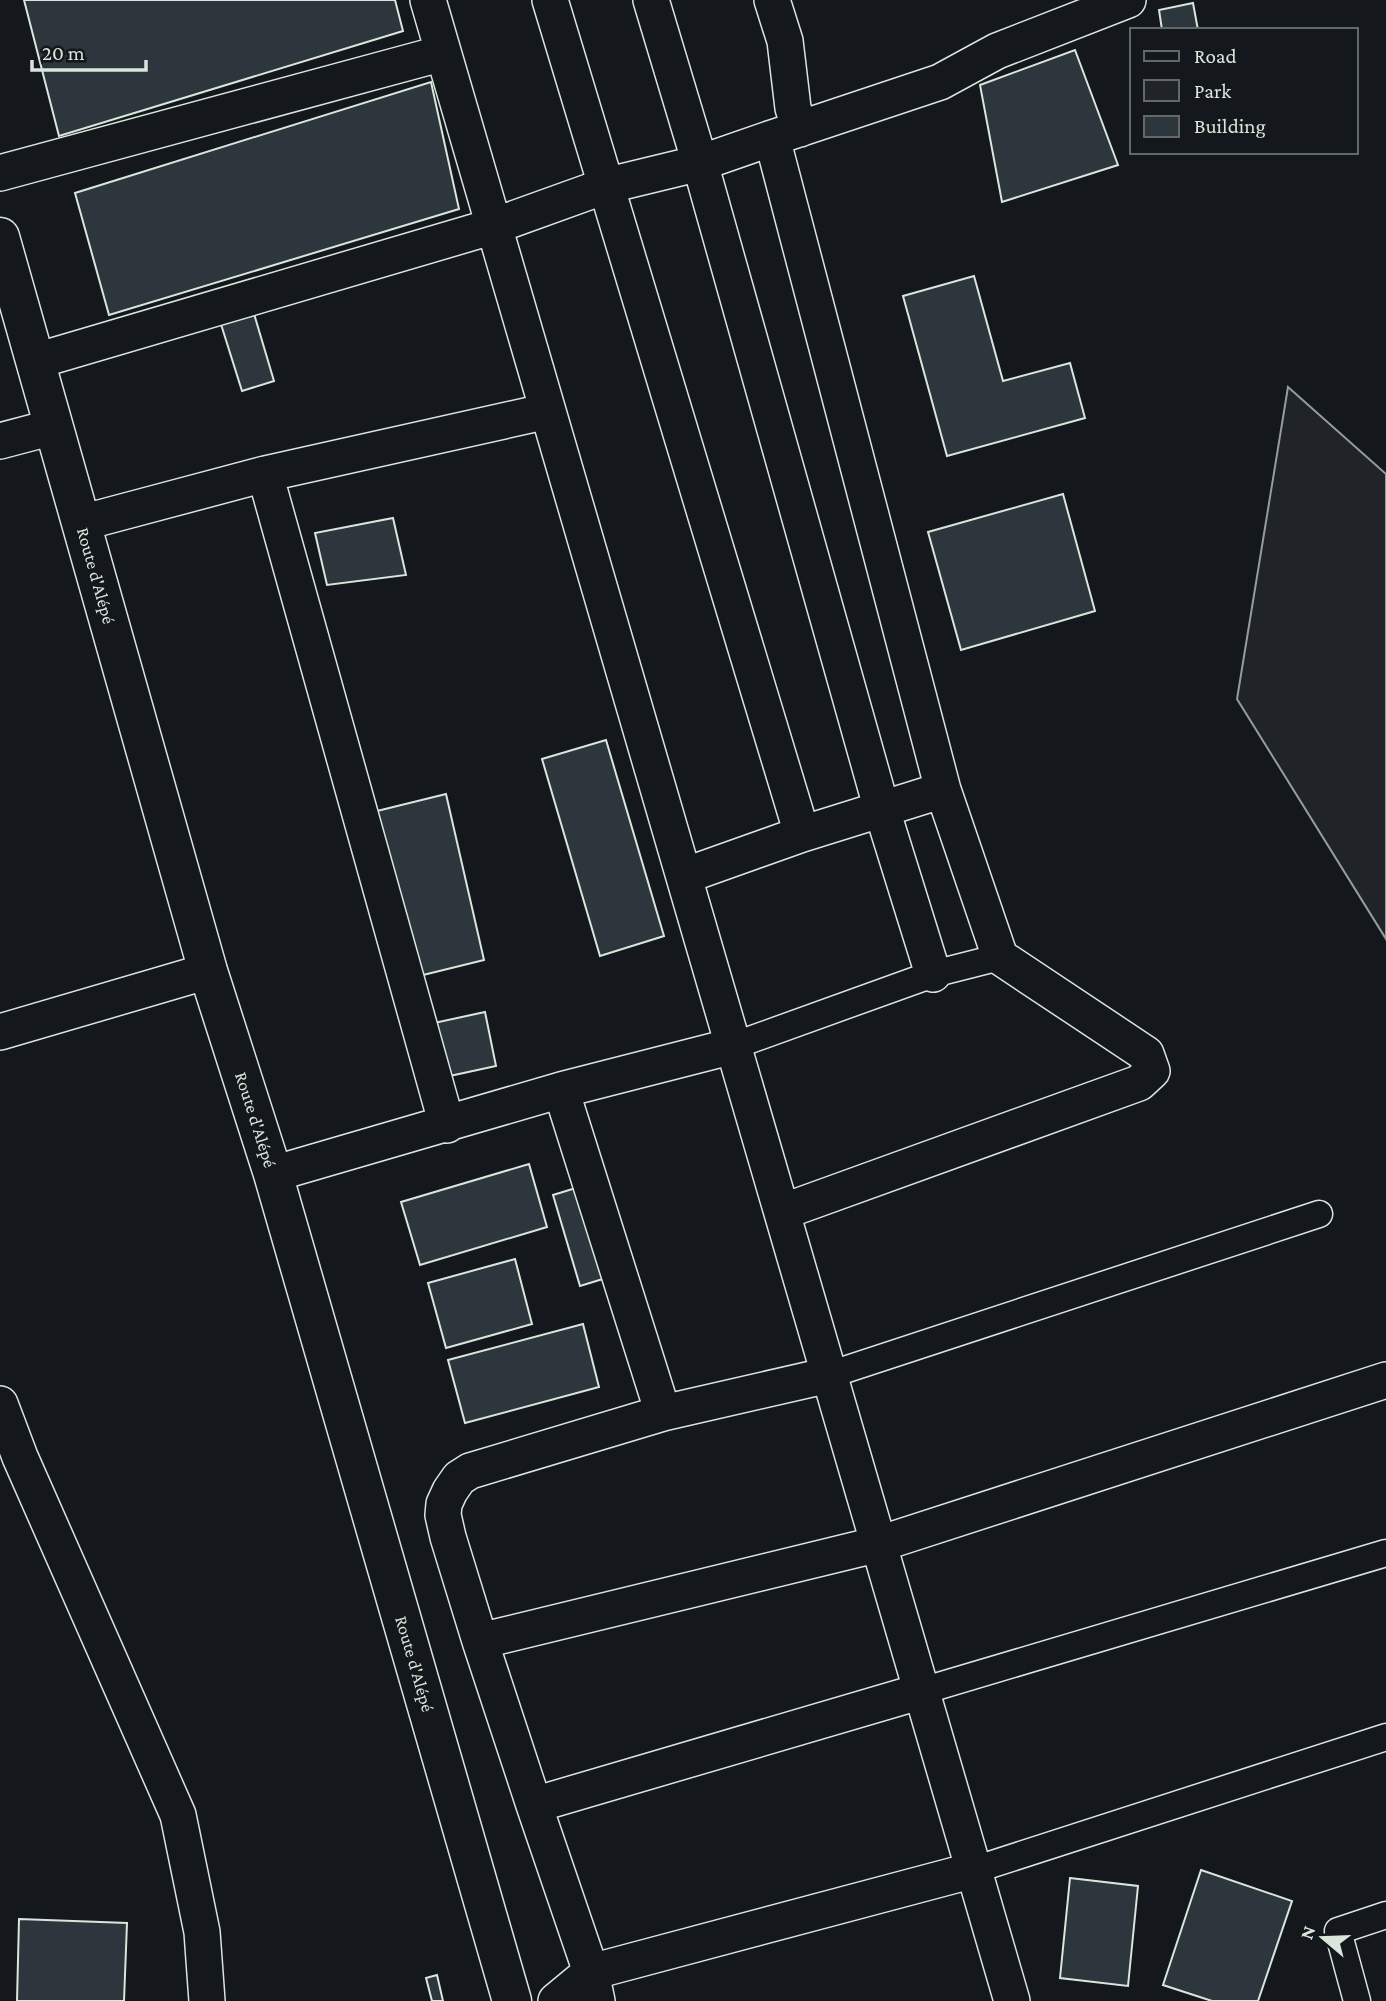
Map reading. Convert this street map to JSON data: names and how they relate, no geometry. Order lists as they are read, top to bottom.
{
  "streets": {
    "main road": ["Route d'Alépé"]
  },
  "legend": ["Road", "Park", "Building"],
  "scale_bar": "20 m",
  "north": "left"
}
